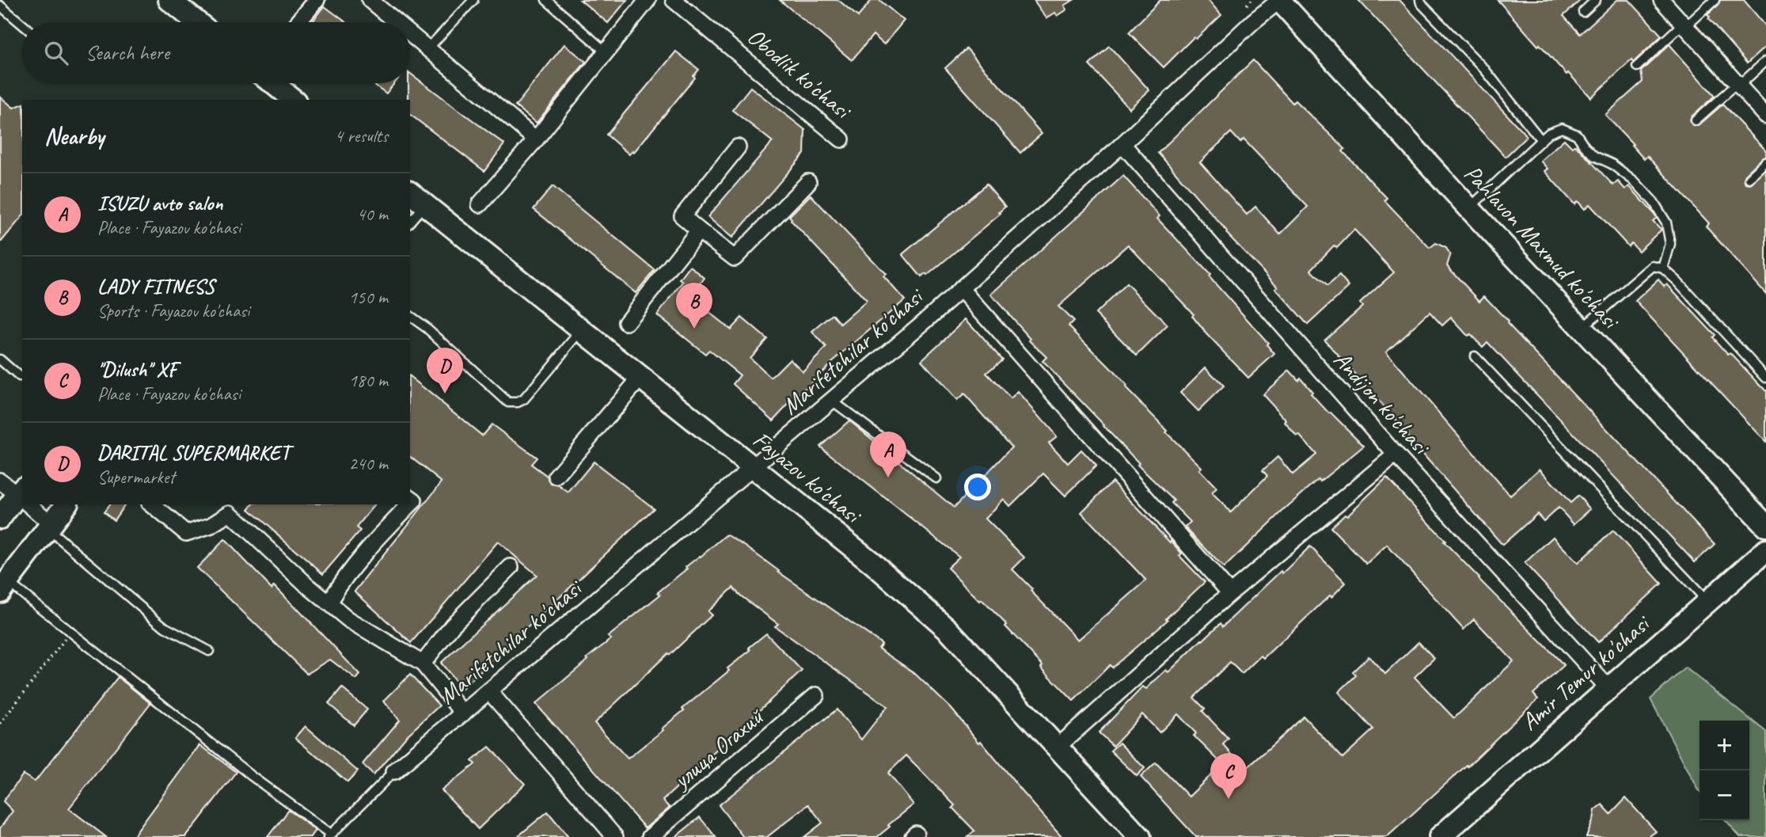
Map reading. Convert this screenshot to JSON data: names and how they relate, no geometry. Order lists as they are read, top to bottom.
{
  "streets": {
    "main road": ["Pahlavon Maxmud ko'chasi", "Fayazov ko'chasi", "Amir Temur ko'chasi"],
    "street": [
      "Obodlik ko'chasi",
      "Marifetchilar ko'chasi",
      "Andijon ko'chasi",
      "улица Огахий"
    ]
  },
  "crossings": [
    ["Pahlavon Maxmud ko'chasi", "Marifetchilar ko'chasi"],
    ["Marifetchilar ko'chasi", "Andijon ko'chasi"],
    ["Marifetchilar ko'chasi", "Fayazov ko'chasi"],
    ["Andijon ko'chasi", "Amir Temur ko'chasi"]
  ],
  "page": {
    "search": "Search here",
    "heading": ["Nearby", "4 results"],
    "list": [
      {
        "mark": "A",
        "name": "ISUZU avto salon",
        "note": "Place · Fayazov ko'chasi",
        "value": "40 m"
      },
      {
        "mark": "B",
        "name": "LADY FITNESS",
        "note": "Sports · Fayazov ko'chasi",
        "value": "150 m"
      },
      {
        "mark": "C",
        "name": "''Dilush'' XF",
        "note": "Place · Fayazov ko'chasi",
        "value": "180 m"
      },
      {
        "mark": "D",
        "name": "DARITAL SUPERMARKET",
        "note": "Supermarket",
        "value": "240 m"
      }
    ],
    "pins": [
      "B",
      "D",
      "A",
      "C"
    ],
    "map_buttons": ["+", "−"]
  }
}
